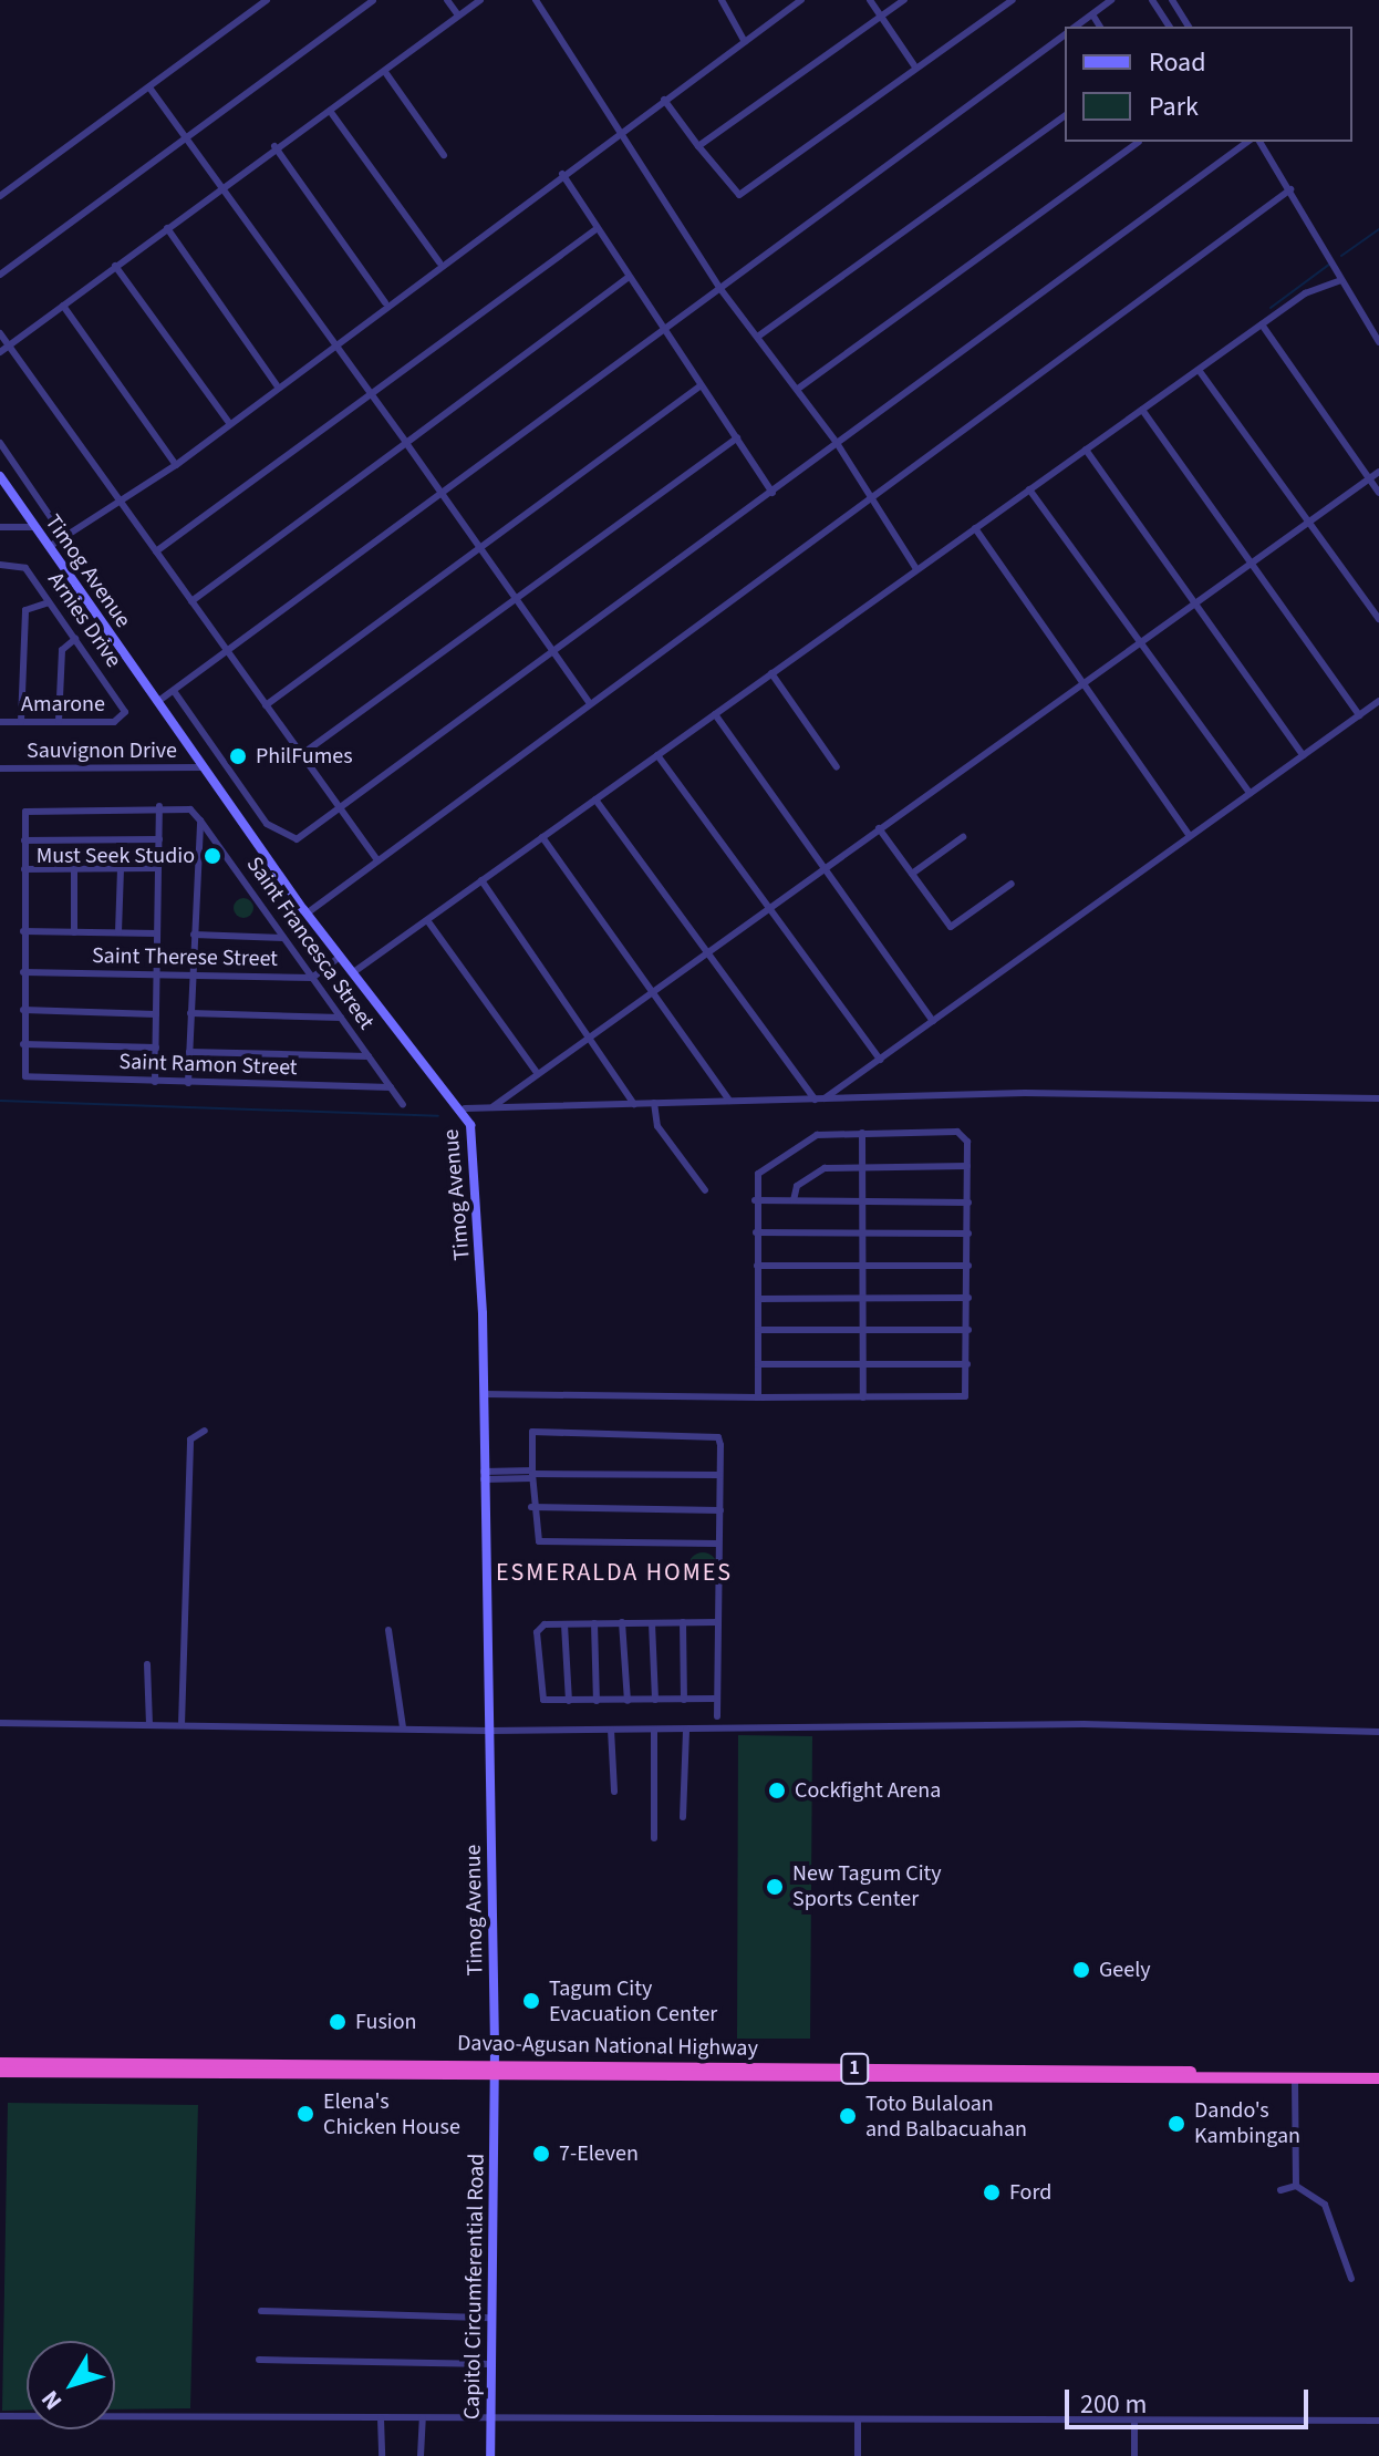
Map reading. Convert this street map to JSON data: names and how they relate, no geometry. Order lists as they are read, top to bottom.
{
  "streets": {
    "highway": ["Davao-Agusan National Highway", "1"],
    "main road": ["Timog Avenue", "Capitol Circumferential Road"],
    "street": [
      "Arnies Drive",
      "Amarone",
      "Sauvignon Drive",
      "Saint Francesca Street",
      "Saint Therese Street",
      "Saint Ramon Street"
    ]
  },
  "crossings": [
    ["Timog Avenue", "Sauvignon Drive"],
    ["Timog Avenue", "Davao-Agusan National Highway"],
    ["Timog Avenue", "Capitol Circumferential Road"],
    ["Arnies Drive", "Amarone"],
    ["Saint Francesca Street", "Saint Therese Street"],
    ["Saint Francesca Street", "Saint Ramon Street"],
    ["Davao-Agusan National Highway", "Capitol Circumferential Road"]
  ],
  "districts": ["ESMERALDA HOMES"],
  "places": [
    "PhilFumes",
    "Must Seek Studio",
    "Cockfight Arena",
    "New Tagum City Sports Center",
    "Geely",
    "Tagum City Evacuation Center",
    "Fusion",
    "Elena's Chicken House",
    "Toto Bulaloan and Balbacuahan",
    "Dando's Kambingan",
    "7-Eleven",
    "Ford"
  ],
  "legend": ["Road", "Park"],
  "scale_bar": "200 m",
  "north": "bottom left"
}
